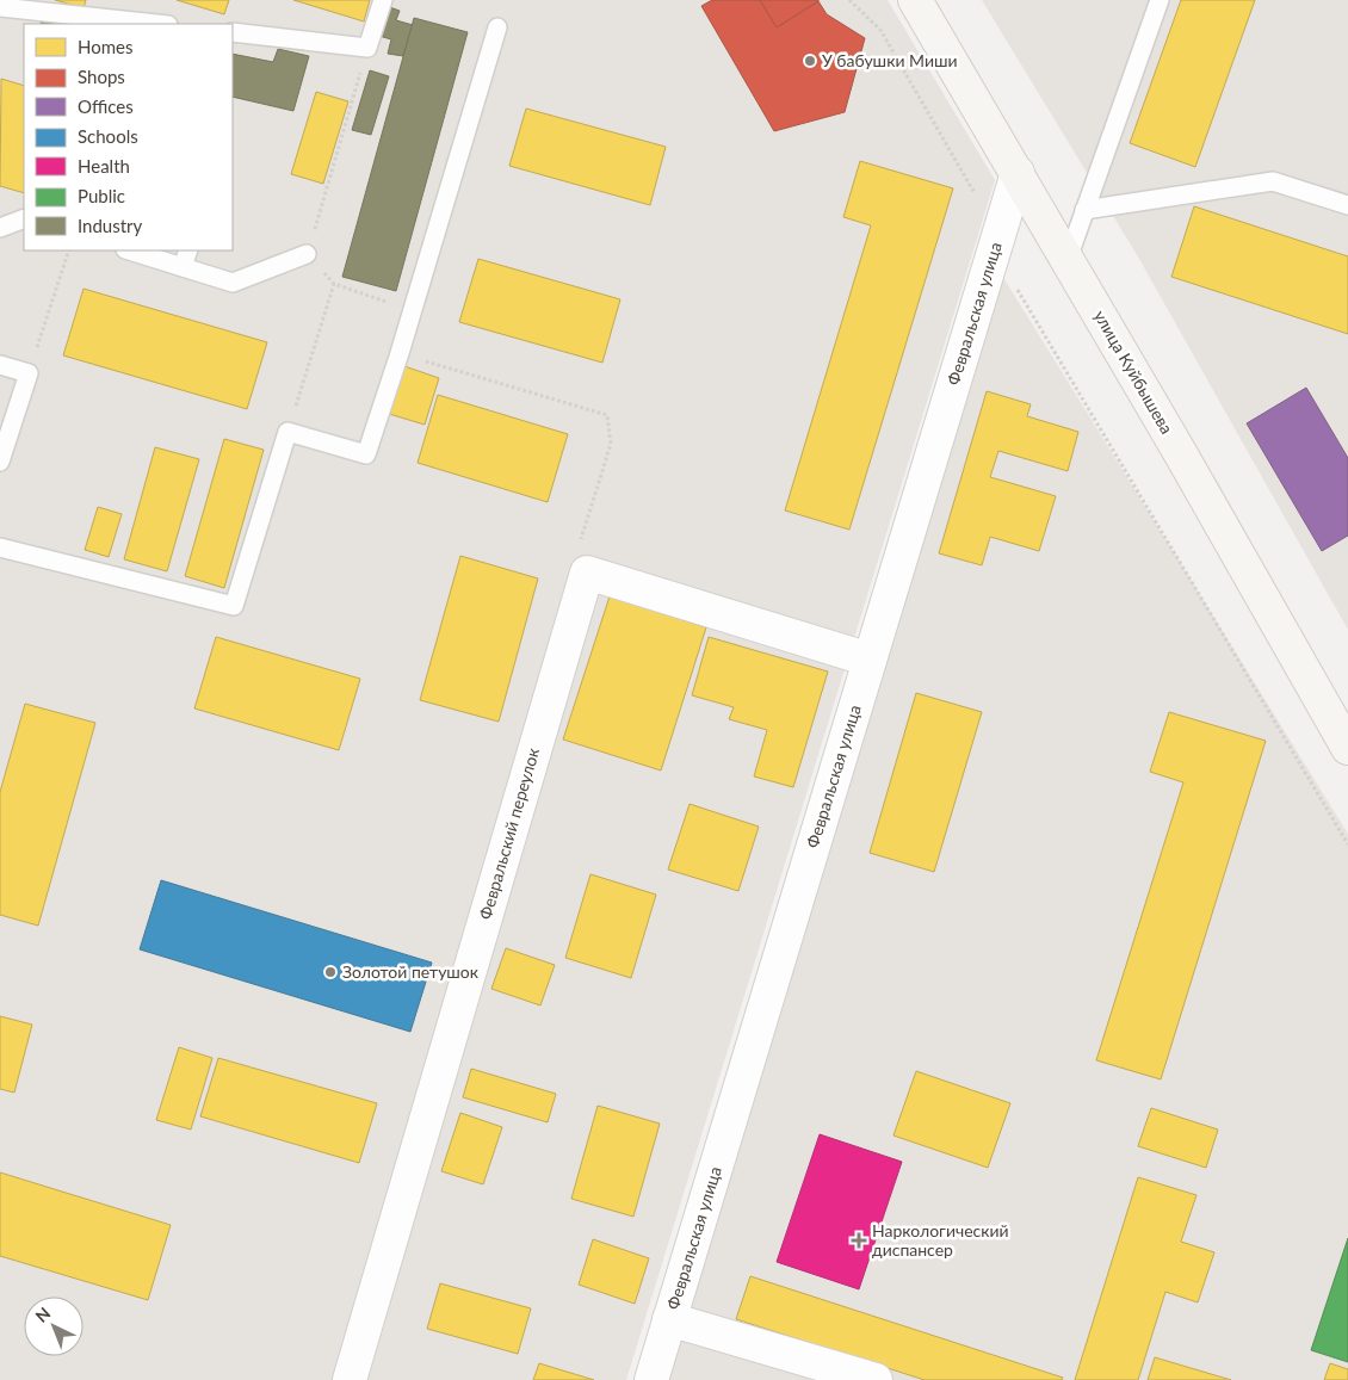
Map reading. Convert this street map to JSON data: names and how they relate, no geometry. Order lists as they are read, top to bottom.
{
  "streets": {
    "main road": ["улица Куйбышева"],
    "street": ["Февральская улица", "Февральский переулок"]
  },
  "crossings": [
    ["Февральская улица", "улица Куйбышева"]
  ],
  "places": {
    "other": ["У бабушки Миши", "Золотой петушок"],
    "health": ["Наркологический диспансер"]
  },
  "legend": [
    "Homes",
    "Shops",
    "Offices",
    "Schools",
    "Health",
    "Public",
    "Industry"
  ],
  "north": "top left"
}
